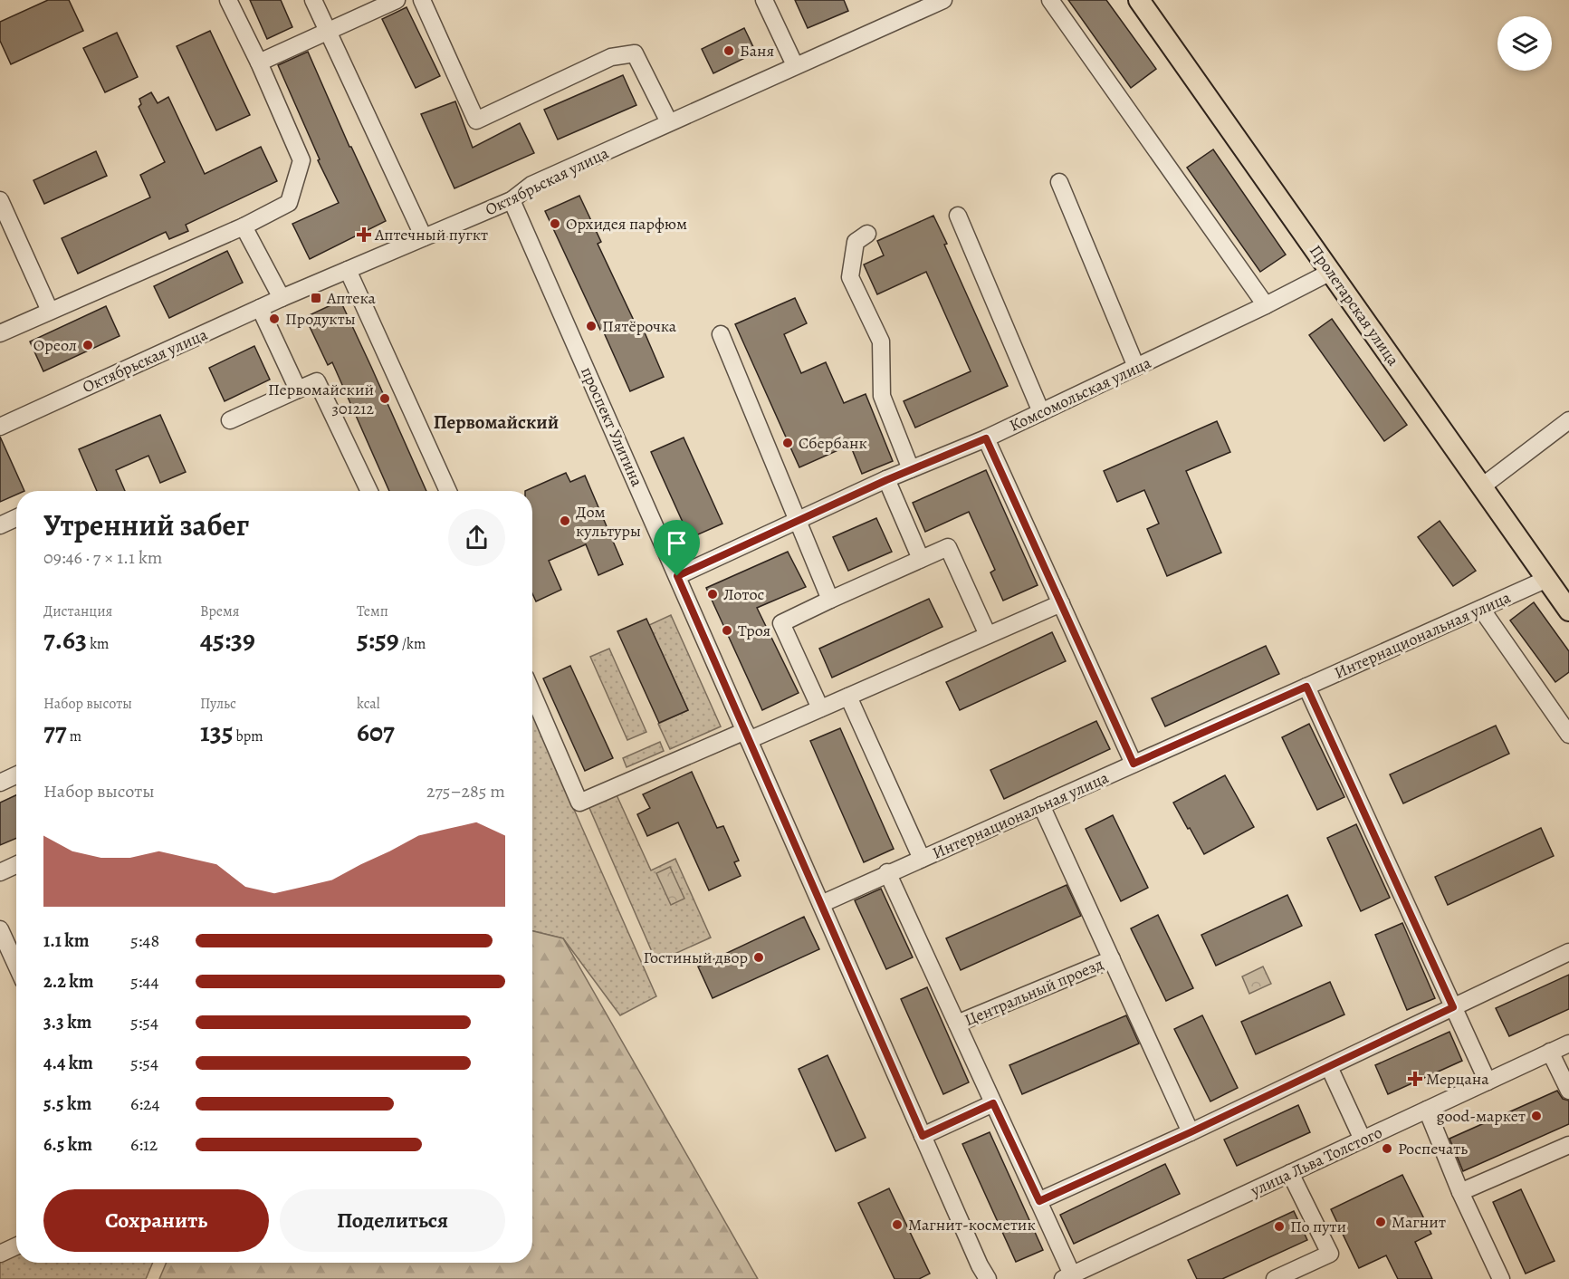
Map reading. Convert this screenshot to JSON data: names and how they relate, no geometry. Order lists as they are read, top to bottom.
{
  "streets": {
    "main road": ["Пролетарская улица"],
    "street": [
      "Октябрьская улица",
      "Комсомольская улица",
      "проспект Улитина",
      "Интернациональная улица",
      "Центральный проезд",
      "улица Льва Толстого"
    ]
  },
  "crossings": [
    ["Октябрьская улица", "проспект Улитина"],
    ["Пролетарская улица", "Комсомольская улица"],
    ["Пролетарская улица", "Интернациональная улица"],
    ["Комсомольская улица", "проспект Улитина"],
    ["проспект Улитина", "Интернациональная улица"]
  ],
  "districts": ["Первомайский"],
  "places": {
    "other": [
      "Баня",
      "Орхидея парфюм",
      "Продукты",
      "Пятёрочка",
      "Ореол",
      "Первомайский 301212",
      "Сбербанк",
      "Дом культуры",
      "Лотос",
      "Троя",
      "Гостиный двор",
      "good-маркет",
      "Роспечать",
      "Магнит",
      "Магнит-косметик",
      "По пути"
    ],
    "health": ["Аптечный пугкт", "Мерцана"],
    "transit": ["Аптека"]
  },
  "page": {
    "heading": ["Утренний забег", "09:46 · 7 × 1.1 km"],
    "stats": [
      ["Дистанция", "7.63 km"],
      ["Время", "45:39"],
      ["Темп", "5:59 /km"],
      ["Набор высоты", "77 m"],
      ["Пульс", "135 bpm"],
      ["kcal", "607"]
    ],
    "chart": ["Набор высоты", "275–285 m"],
    "list": [
      {
        "name": "1.1 km",
        "note": "5:48"
      },
      {
        "name": "2.2 km",
        "note": "5:44"
      },
      {
        "name": "3.3 km",
        "note": "5:54"
      },
      {
        "name": "4.4 km",
        "note": "5:54"
      },
      {
        "name": "5.5 km",
        "note": "6:24"
      },
      {
        "name": "6.5 km",
        "note": "6:12"
      }
    ],
    "buttons": ["Сохранить", "Поделиться"]
  }
}
